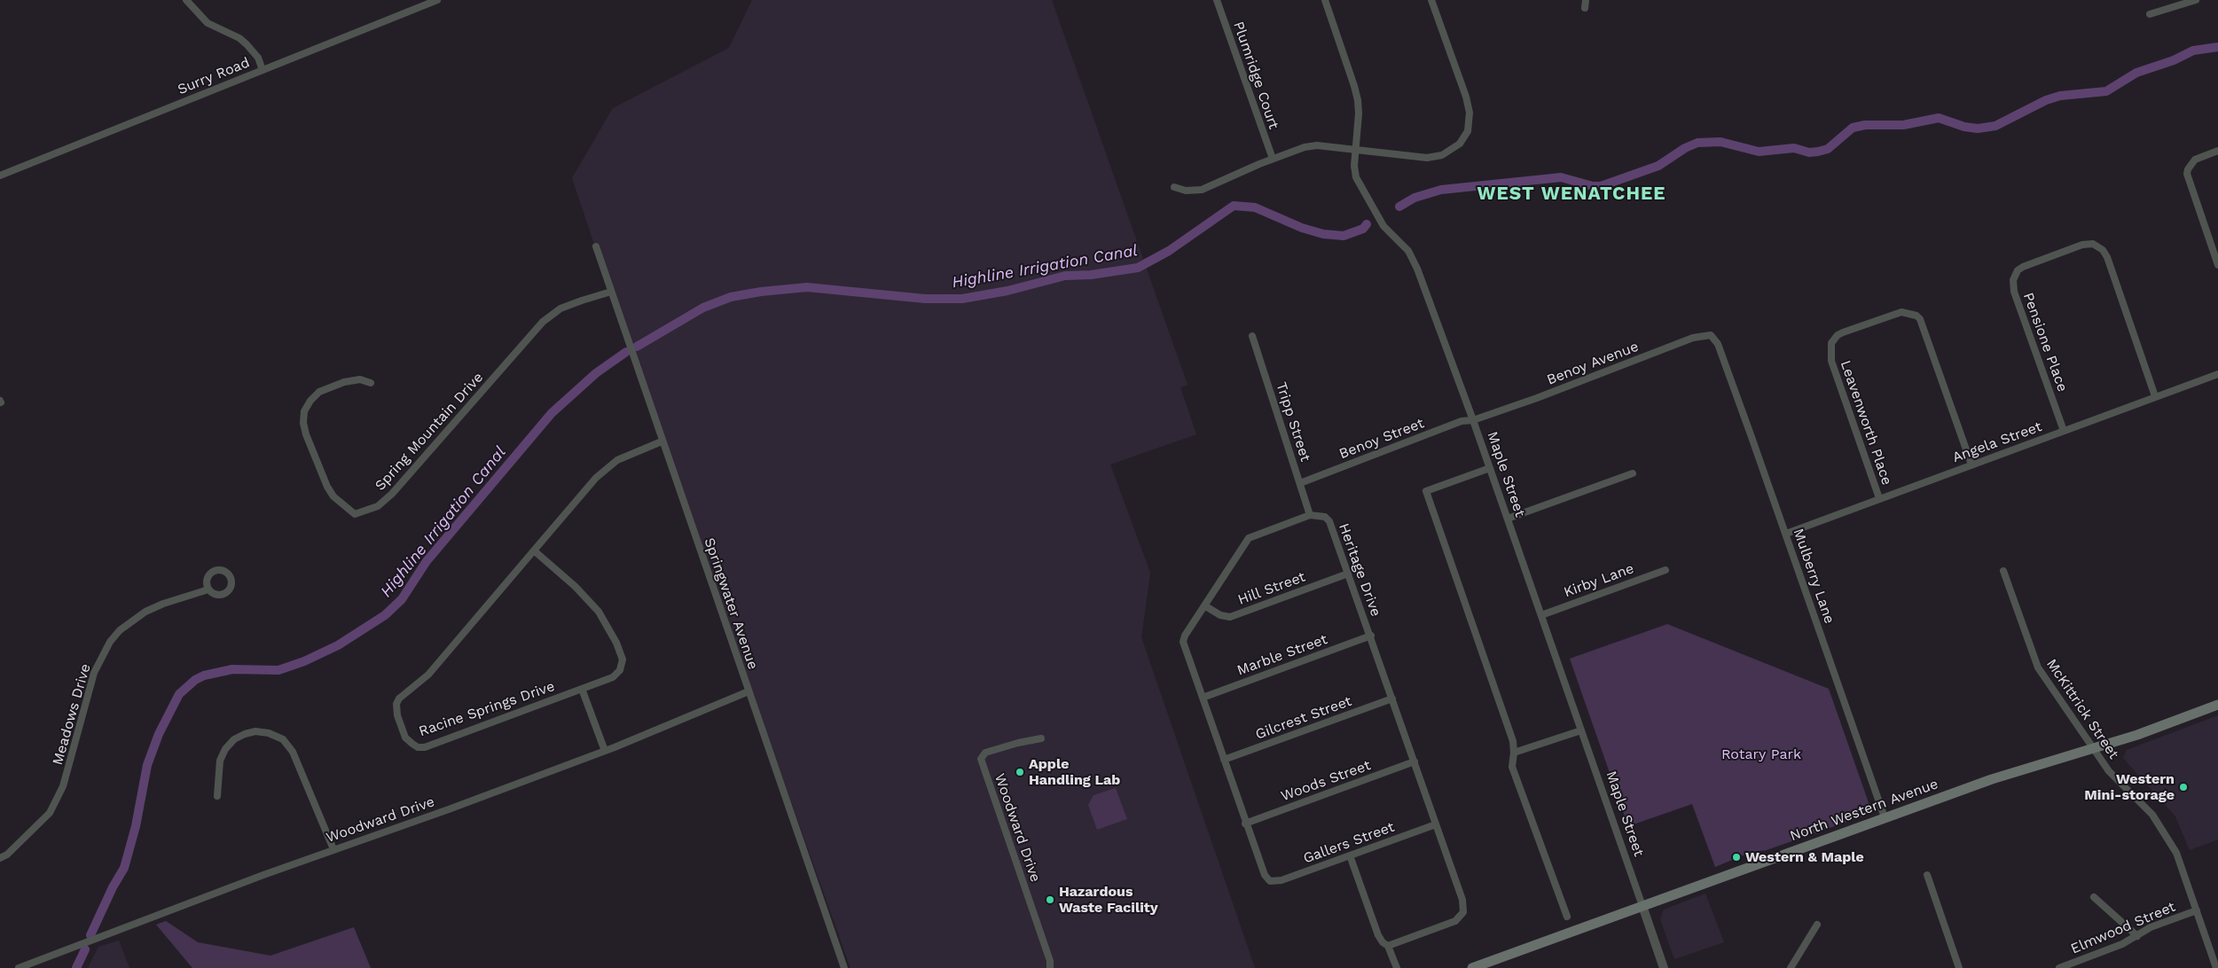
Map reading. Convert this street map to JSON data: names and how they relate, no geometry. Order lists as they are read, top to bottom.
{
  "streets": {
    "main road": ["North Western Avenue"],
    "street": [
      "Plumridge Court",
      "Surry Road",
      "Pensione Place",
      "Benoy Avenue",
      "Tripp Street",
      "Leavenworth Place",
      "Spring Mountain Drive",
      "Benoy Street",
      "Angela Street",
      "Maple Street",
      "Heritage Drive",
      "Mulberry Lane",
      "Kirby Lane",
      "Hill Street",
      "Springwater Avenue",
      "Marble Street",
      "Racine Springs Drive",
      "McKittrick Street",
      "Meadows Drive",
      "Gilcrest Street",
      "Woods Street",
      "Woodward Drive",
      "Gallers Street",
      "Elmwood Street"
    ]
  },
  "crossings": [
    ["Pensione Place", "Angela Street"],
    ["Benoy Avenue", "Benoy Street"],
    ["Benoy Avenue", "Maple Street"],
    ["Benoy Avenue", "Mulberry Lane"],
    ["Tripp Street", "Benoy Street"],
    ["Tripp Street", "Heritage Drive"],
    ["Leavenworth Place", "Angela Street"],
    ["Spring Mountain Drive", "Springwater Avenue"],
    ["Benoy Street", "Maple Street"],
    ["Angela Street", "Mulberry Lane"],
    ["Maple Street", "Kirby Lane"],
    ["Maple Street", "North Western Avenue"],
    ["Heritage Drive", "Hill Street"],
    ["Heritage Drive", "Marble Street"],
    ["Heritage Drive", "Gilcrest Street"],
    ["Heritage Drive", "Woods Street"],
    ["Heritage Drive", "Gallers Street"],
    ["Mulberry Lane", "North Western Avenue"],
    ["Springwater Avenue", "Racine Springs Drive"],
    ["Springwater Avenue", "Woodward Drive"],
    ["McKittrick Street", "North Western Avenue"],
    ["McKittrick Street", "Elmwood Street"],
    ["Woods Street", "Gallers Street"]
  ],
  "districts": ["WEST WENATCHEE"],
  "water": ["Highline Irrigation Canal"],
  "parks": ["Rotary Park"],
  "places": [
    "Apple Handling Lab",
    "Western Mini-storage",
    "Western & Maple",
    "Hazardous Waste Facility"
  ]
}
